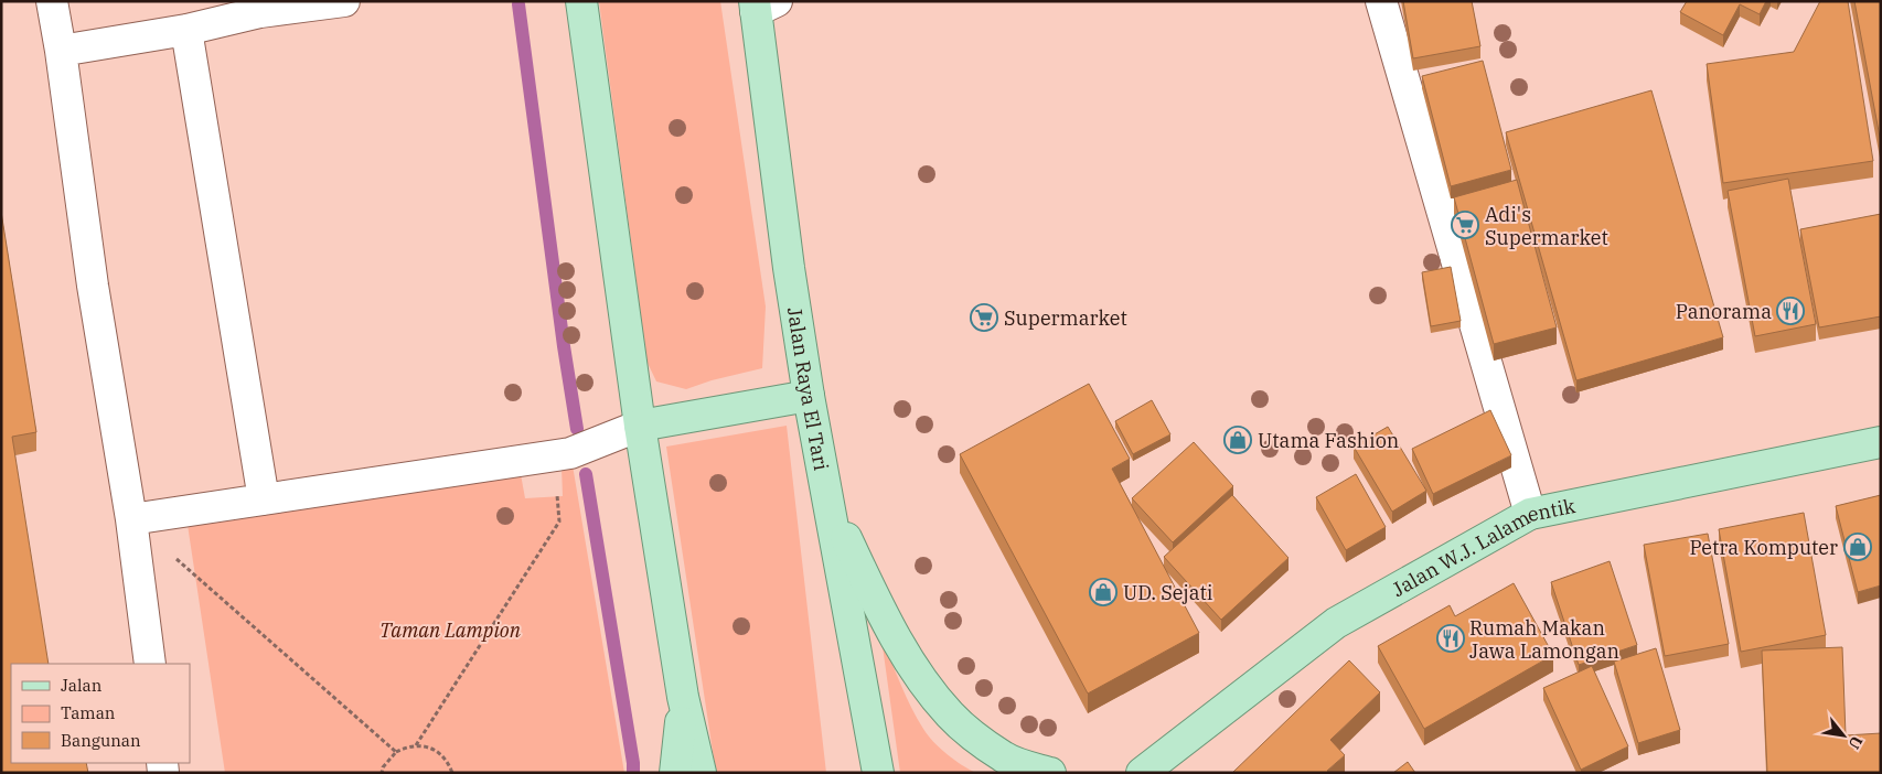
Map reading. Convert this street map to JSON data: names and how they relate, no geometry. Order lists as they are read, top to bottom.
{
  "streets": {
    "main road": ["Jalan Raya El Tari", "Jalan W.J. Lalamentik"]
  },
  "parks": ["Taman Lampion"],
  "places": {
    "supermarket": ["Adi's Supermarket", "Supermarket"],
    "restaurant": ["Panorama", "Rumah Makan Jawa Lamongan"],
    "shop": ["Utama Fashion", "Petra Komputer", "UD. Sejati"]
  },
  "legend": ["Jalan", "Taman", "Bangunan"],
  "north": "bottom right"
}
